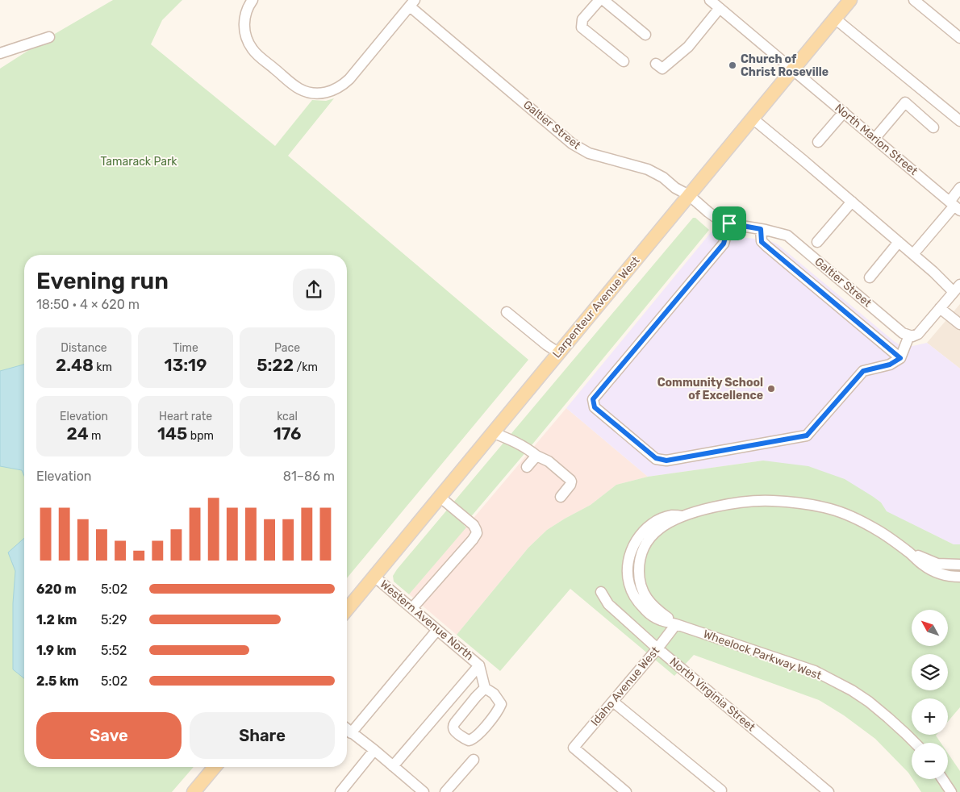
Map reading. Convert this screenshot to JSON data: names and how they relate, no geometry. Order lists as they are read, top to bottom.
{
  "streets": {
    "main road": ["Larpenteur Avenue West"],
    "street": [
      "Galtier Street",
      "North Marion Street",
      "Western Avenue North",
      "Wheelock Parkway West",
      "Idaho Avenue West",
      "North Virginia Street"
    ]
  },
  "crossings": [
    ["Galtier Street", "Larpenteur Avenue West"],
    ["North Marion Street", "Larpenteur Avenue West"],
    ["Larpenteur Avenue West", "Western Avenue North"],
    ["Wheelock Parkway West", "Idaho Avenue West"],
    ["Idaho Avenue West", "North Virginia Street"]
  ],
  "parks": ["Tamarack Park"],
  "places": ["Church of Christ Roseville", "Community School of Excellence"],
  "north": "top left",
  "page": {
    "heading": ["Evening run", "18:50 · 4 × 620 m"],
    "stats": [
      ["Distance", "2.48 km"],
      ["Time", "13:19"],
      ["Pace", "5:22 /km"],
      ["Elevation", "24 m"],
      ["Heart rate", "145 bpm"],
      ["kcal", "176"]
    ],
    "chart": ["Elevation", "81–86 m"],
    "list": [
      {
        "name": "620 m",
        "note": "5:02"
      },
      {
        "name": "1.2 km",
        "note": "5:29"
      },
      {
        "name": "1.9 km",
        "note": "5:52"
      },
      {
        "name": "2.5 km",
        "note": "5:02"
      }
    ],
    "map_buttons": ["+", "−"],
    "buttons": ["Save", "Share"]
  }
}
